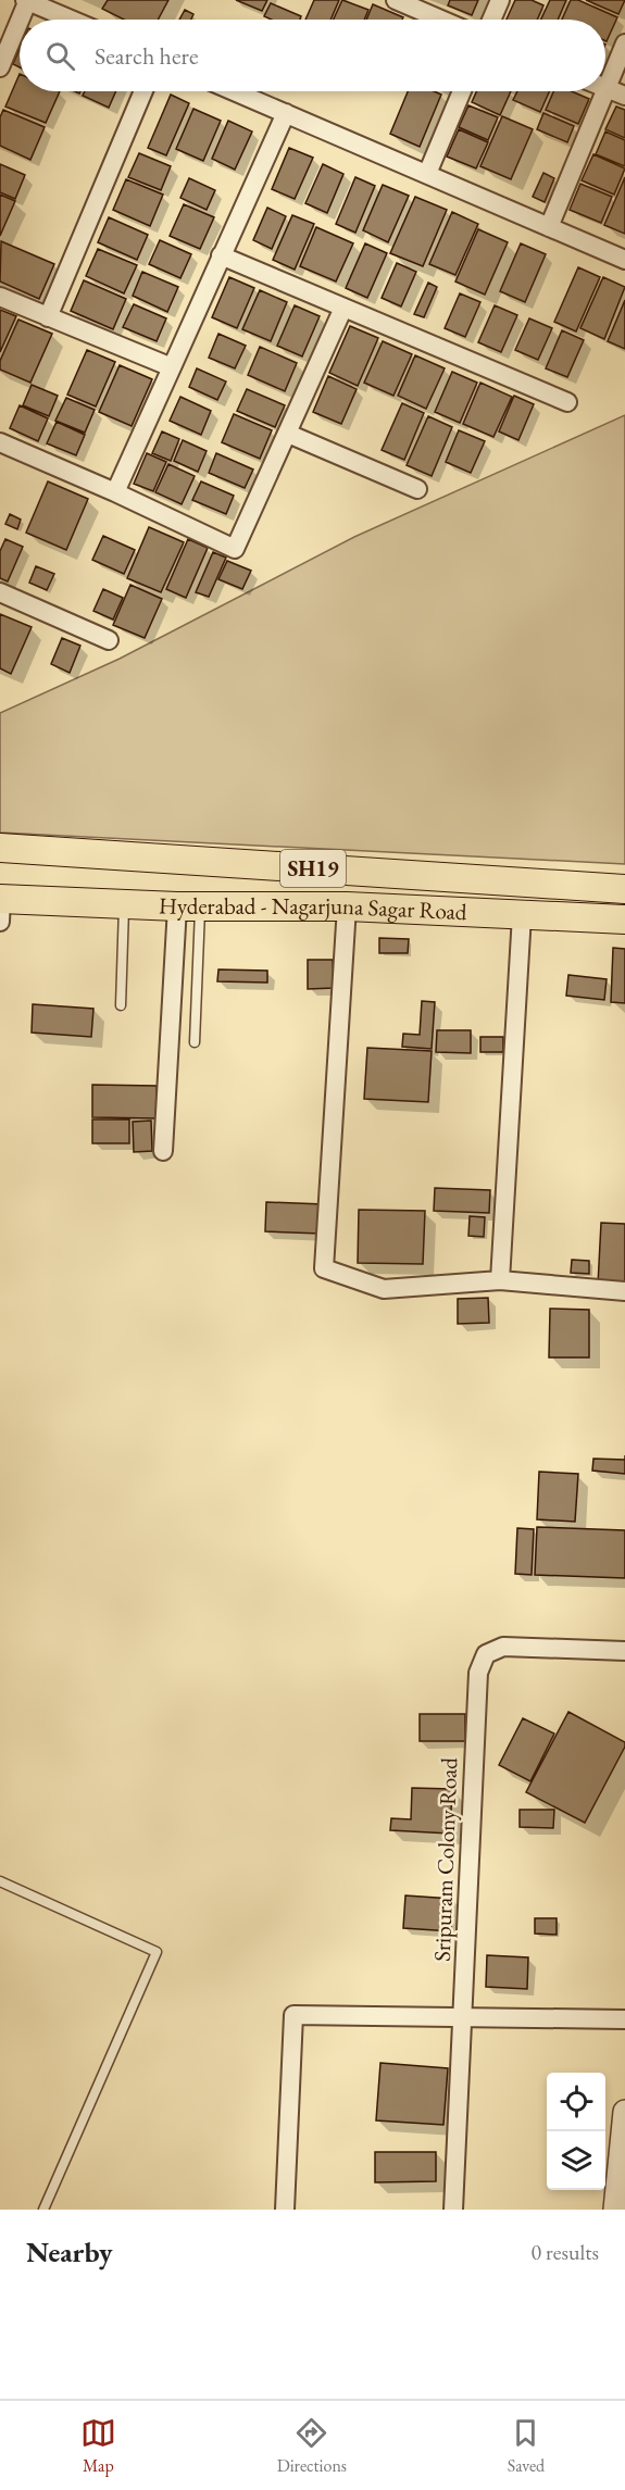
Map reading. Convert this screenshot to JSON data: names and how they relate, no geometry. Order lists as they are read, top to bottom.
{
  "streets": {
    "main road": ["SH19", "Hyderabad - Nagarjuna Sagar Road"],
    "street": ["Sripuram Colony Road"]
  },
  "page": {
    "search": "Search here",
    "heading": ["Nearby", "0 results"],
    "nav": ["Map", "Directions", "Saved"]
  }
}
